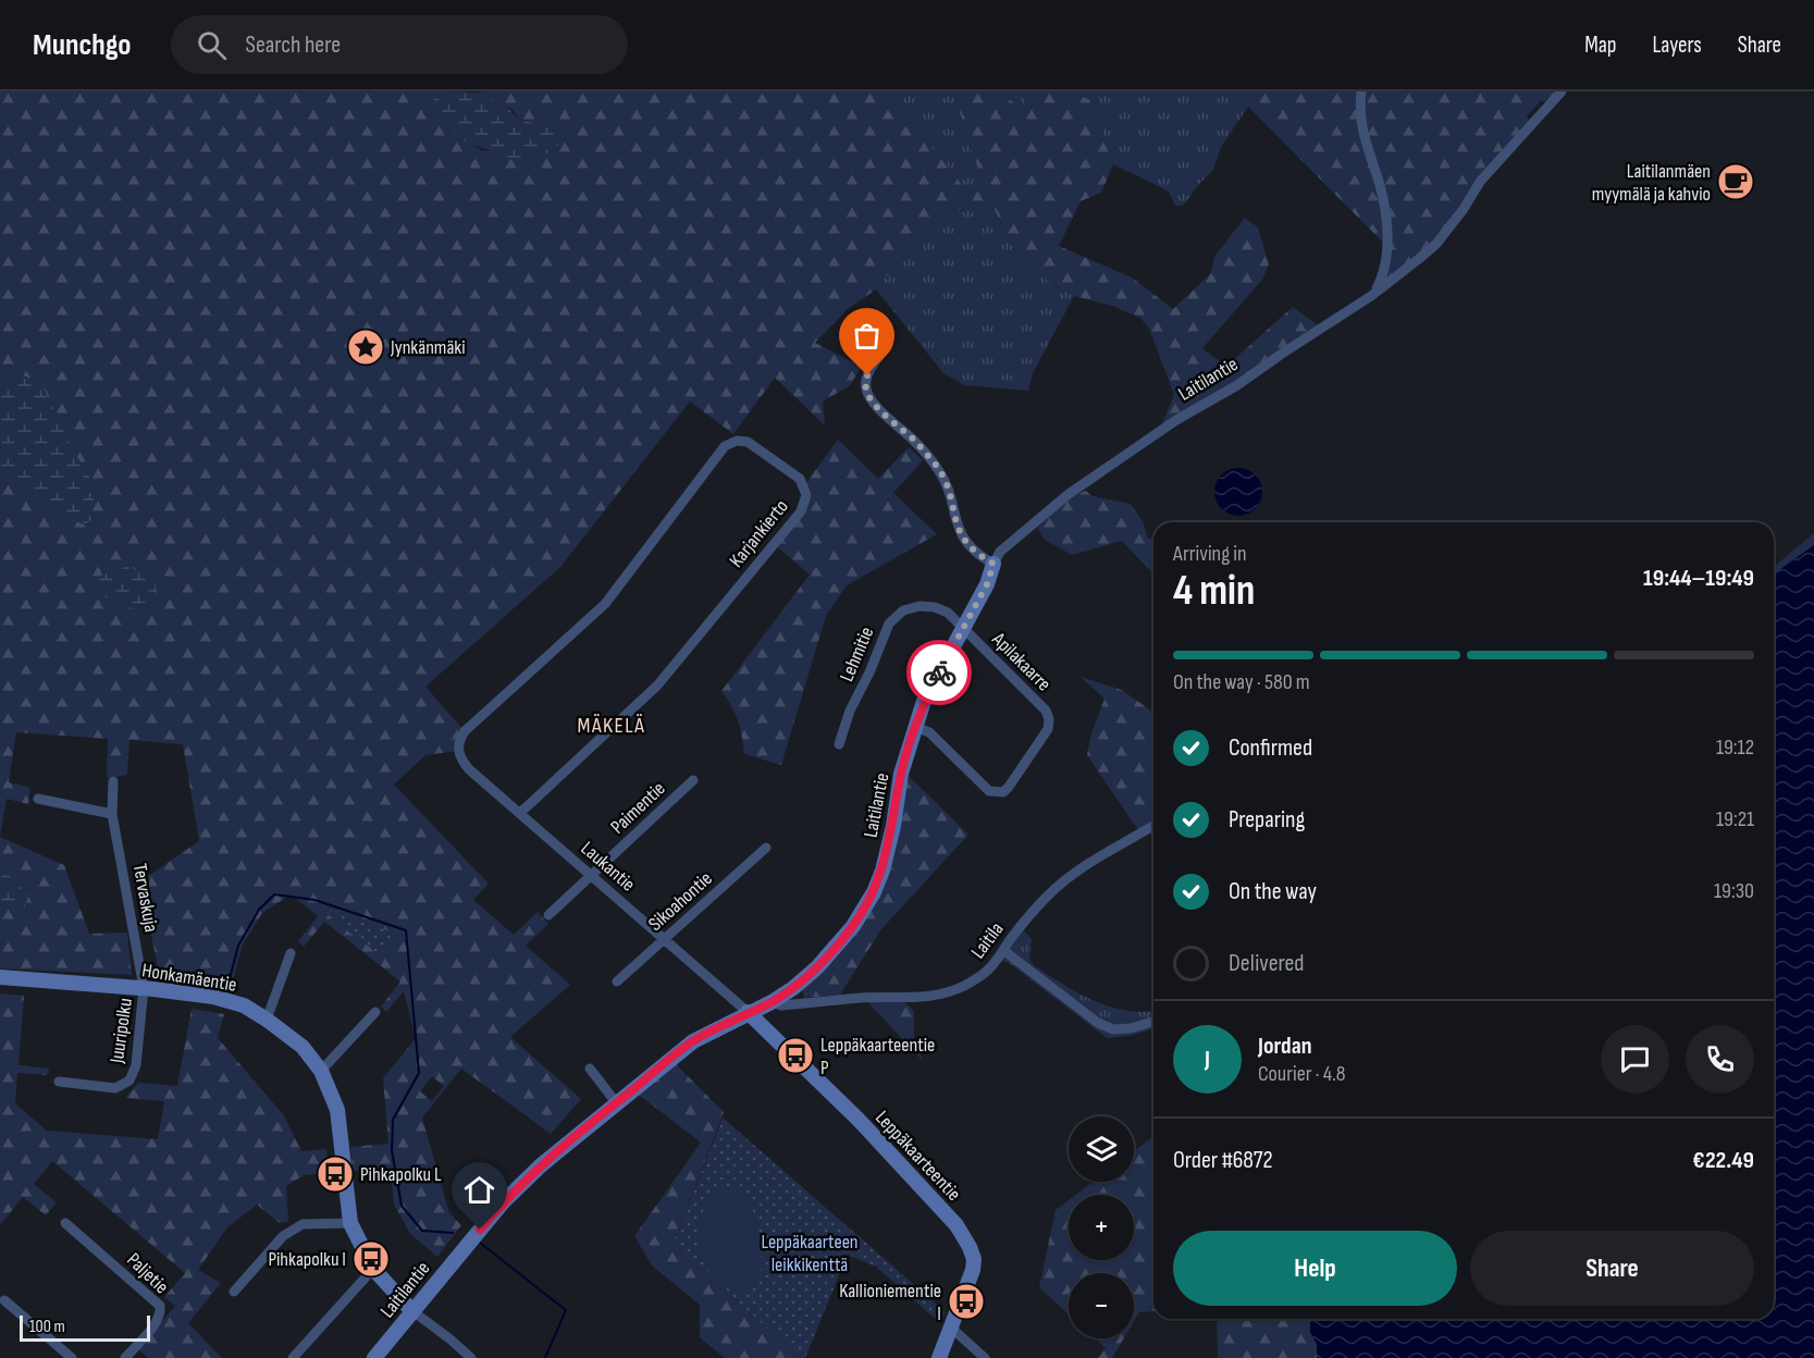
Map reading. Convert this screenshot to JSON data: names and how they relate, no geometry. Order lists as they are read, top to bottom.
{
  "streets": {
    "street": [
      "Laitilantie",
      "Karjankierto",
      "Lehmitie",
      "Apilakaarre",
      "Paimentie",
      "Laukantie",
      "Tervaskuja",
      "Sikoahontie",
      "Laitila",
      "Honkamäentie",
      "Juuripolku",
      "Leppäkaarteentie",
      "Paljetie"
    ]
  },
  "crossings": [
    ["Laitilantie", "Lehmitie"],
    ["Laitilantie", "Apilakaarre"],
    ["Laitilantie", "Laukantie"],
    ["Laitilantie", "Laitila"],
    ["Laitilantie", "Honkamäentie"],
    ["Laitilantie", "Leppäkaarteentie"],
    ["Karjankierto", "Laukantie"],
    ["Lehmitie", "Apilakaarre"],
    ["Paimentie", "Laukantie"],
    ["Laukantie", "Sikoahontie"],
    ["Laukantie", "Leppäkaarteentie"],
    ["Tervaskuja", "Honkamäentie"],
    ["Tervaskuja", "Juuripolku"],
    ["Honkamäentie", "Juuripolku"]
  ],
  "districts": ["MÄKELÄ"],
  "parks": ["Leppäkaarteen leikkikenttä"],
  "places": {
    "cafe": ["Laitilanmäen myymälä ja kahvio"],
    "place": ["Jynkänmäki"],
    "bus stop": [
      "Leppäkaarteentie P",
      "Pihkapolku L",
      "Pihkapolku I",
      "Kallioniementie I"
    ]
  },
  "scale_bar": "100 m",
  "page": {
    "header": "Munchgo",
    "search": "Search here",
    "nav": ["Map", "Layers", "Share"],
    "heading": ["4 min", "Arriving in", "19:44–19:49"],
    "panel": [
      "Jordan",
      "Courier · 4.8",
      "Order #6872",
      "€22.49"
    ],
    "bar": "On the way · 580 m",
    "list": [
      ["Confirmed", "19:12"],
      ["Preparing", "19:21"],
      ["On the way", "19:30"],
      "Delivered"
    ],
    "round": "J",
    "map_buttons": ["+", "−"],
    "buttons": ["Help", "Share"],
    "scale": "100 m"
  }
}
